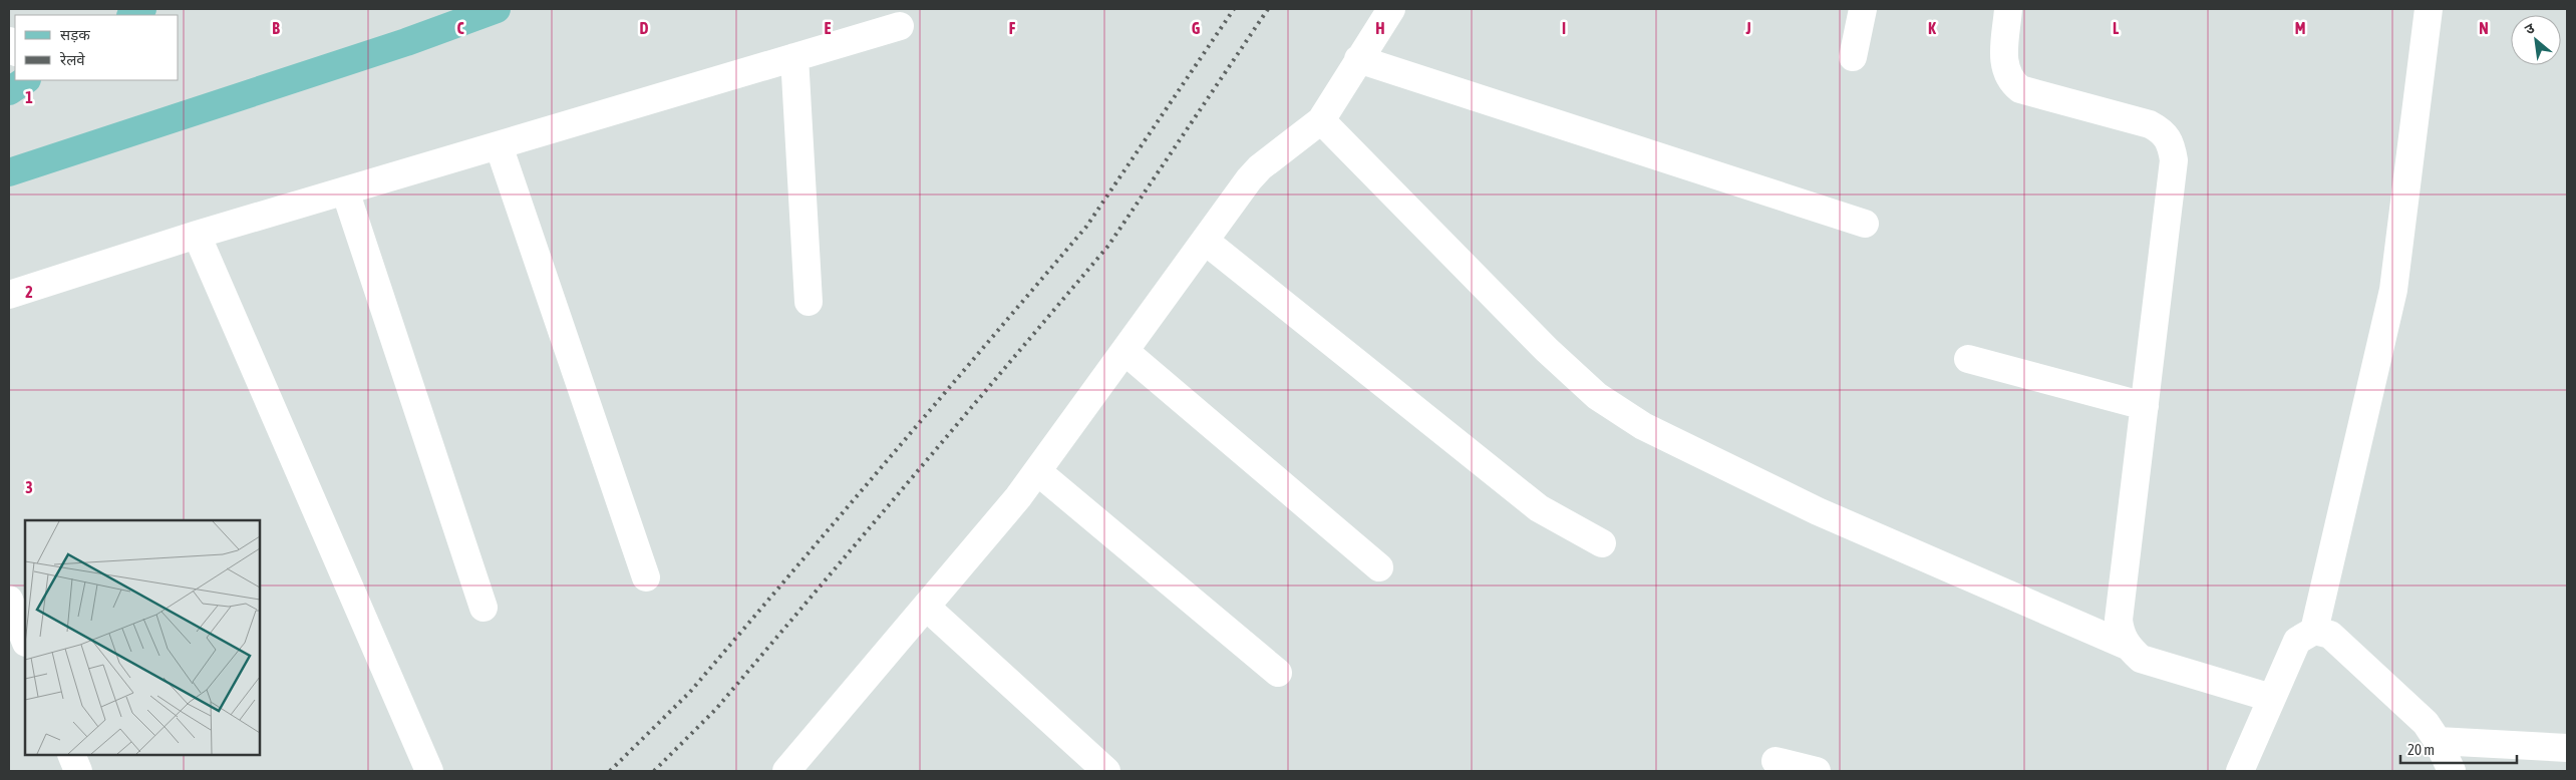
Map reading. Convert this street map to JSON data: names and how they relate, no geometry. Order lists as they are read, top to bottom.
{
  "legend": ["सड़क", "रेलवे"],
  "scale_bar": "20 m",
  "north": "top left",
  "grid": {
    "columns": [
      "B",
      "C",
      "D",
      "E",
      "F",
      "G",
      "H",
      "I",
      "J",
      "K",
      "L",
      "M",
      "N"
    ],
    "rows": ["1", "2", "3"]
  }
}
